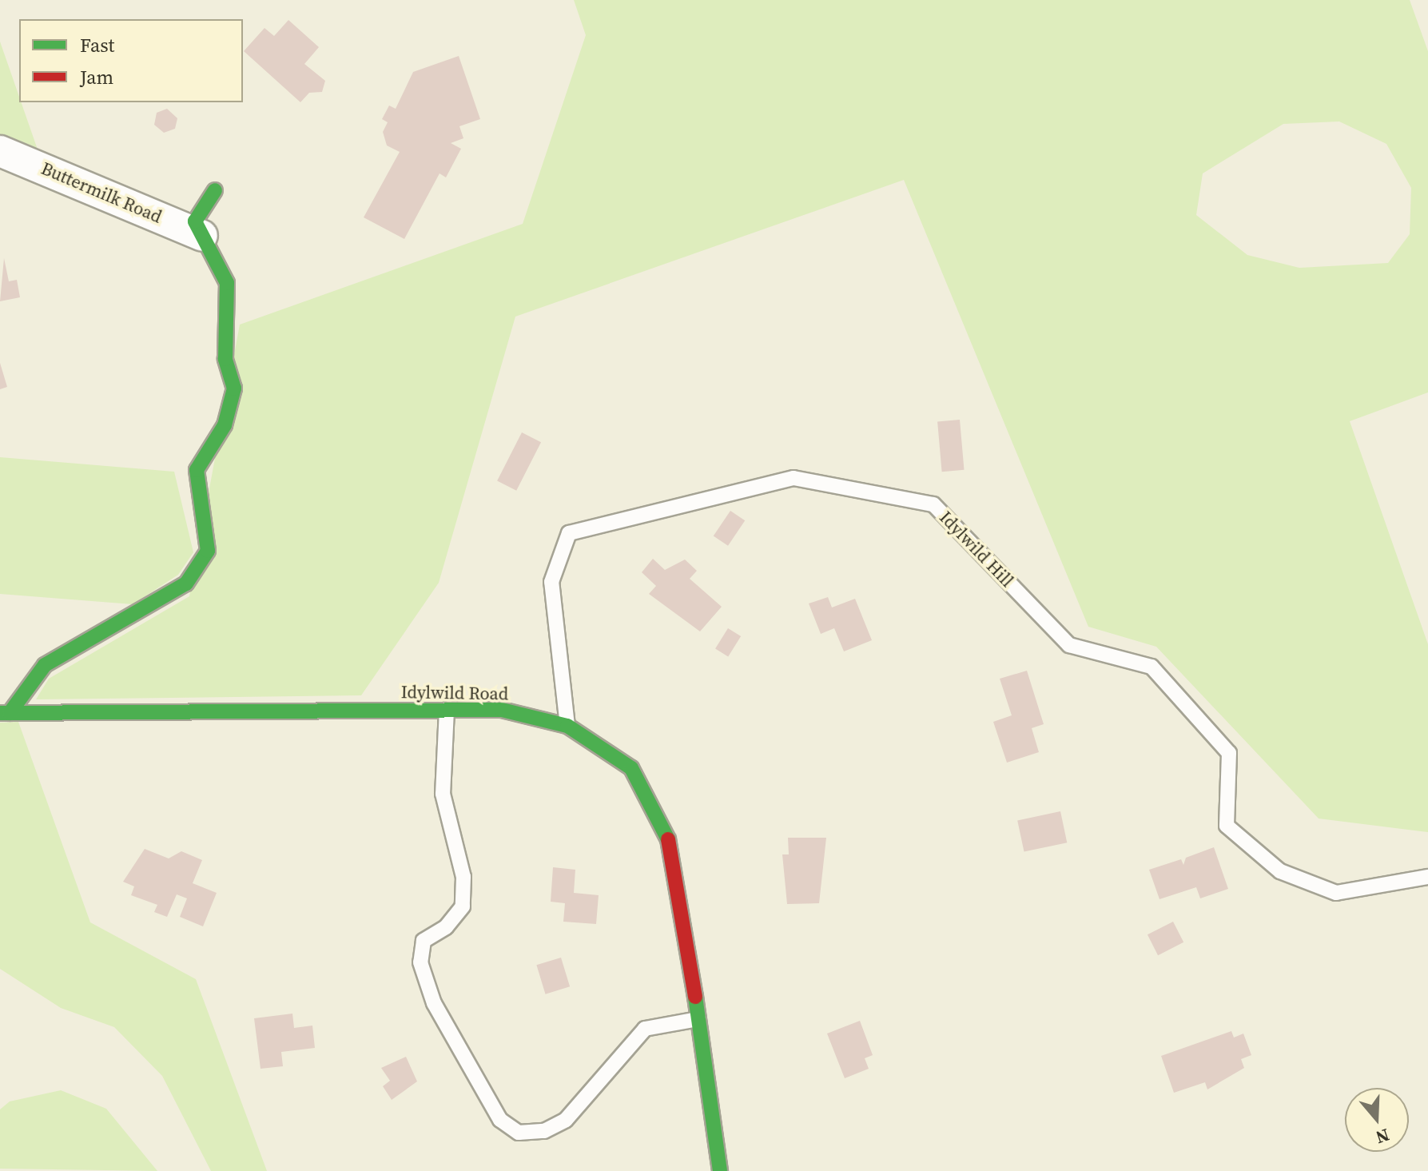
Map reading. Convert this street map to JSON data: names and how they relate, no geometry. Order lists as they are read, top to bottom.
{
  "streets": {
    "street": ["Buttermilk Road", "Idylwild Road"],
    "lane": ["Idylwild Hill"]
  },
  "crossings": [
    ["Idylwild Hill", "Idylwild Road"]
  ],
  "legend": ["Fast", "Jam"],
  "north": "bottom"
}
